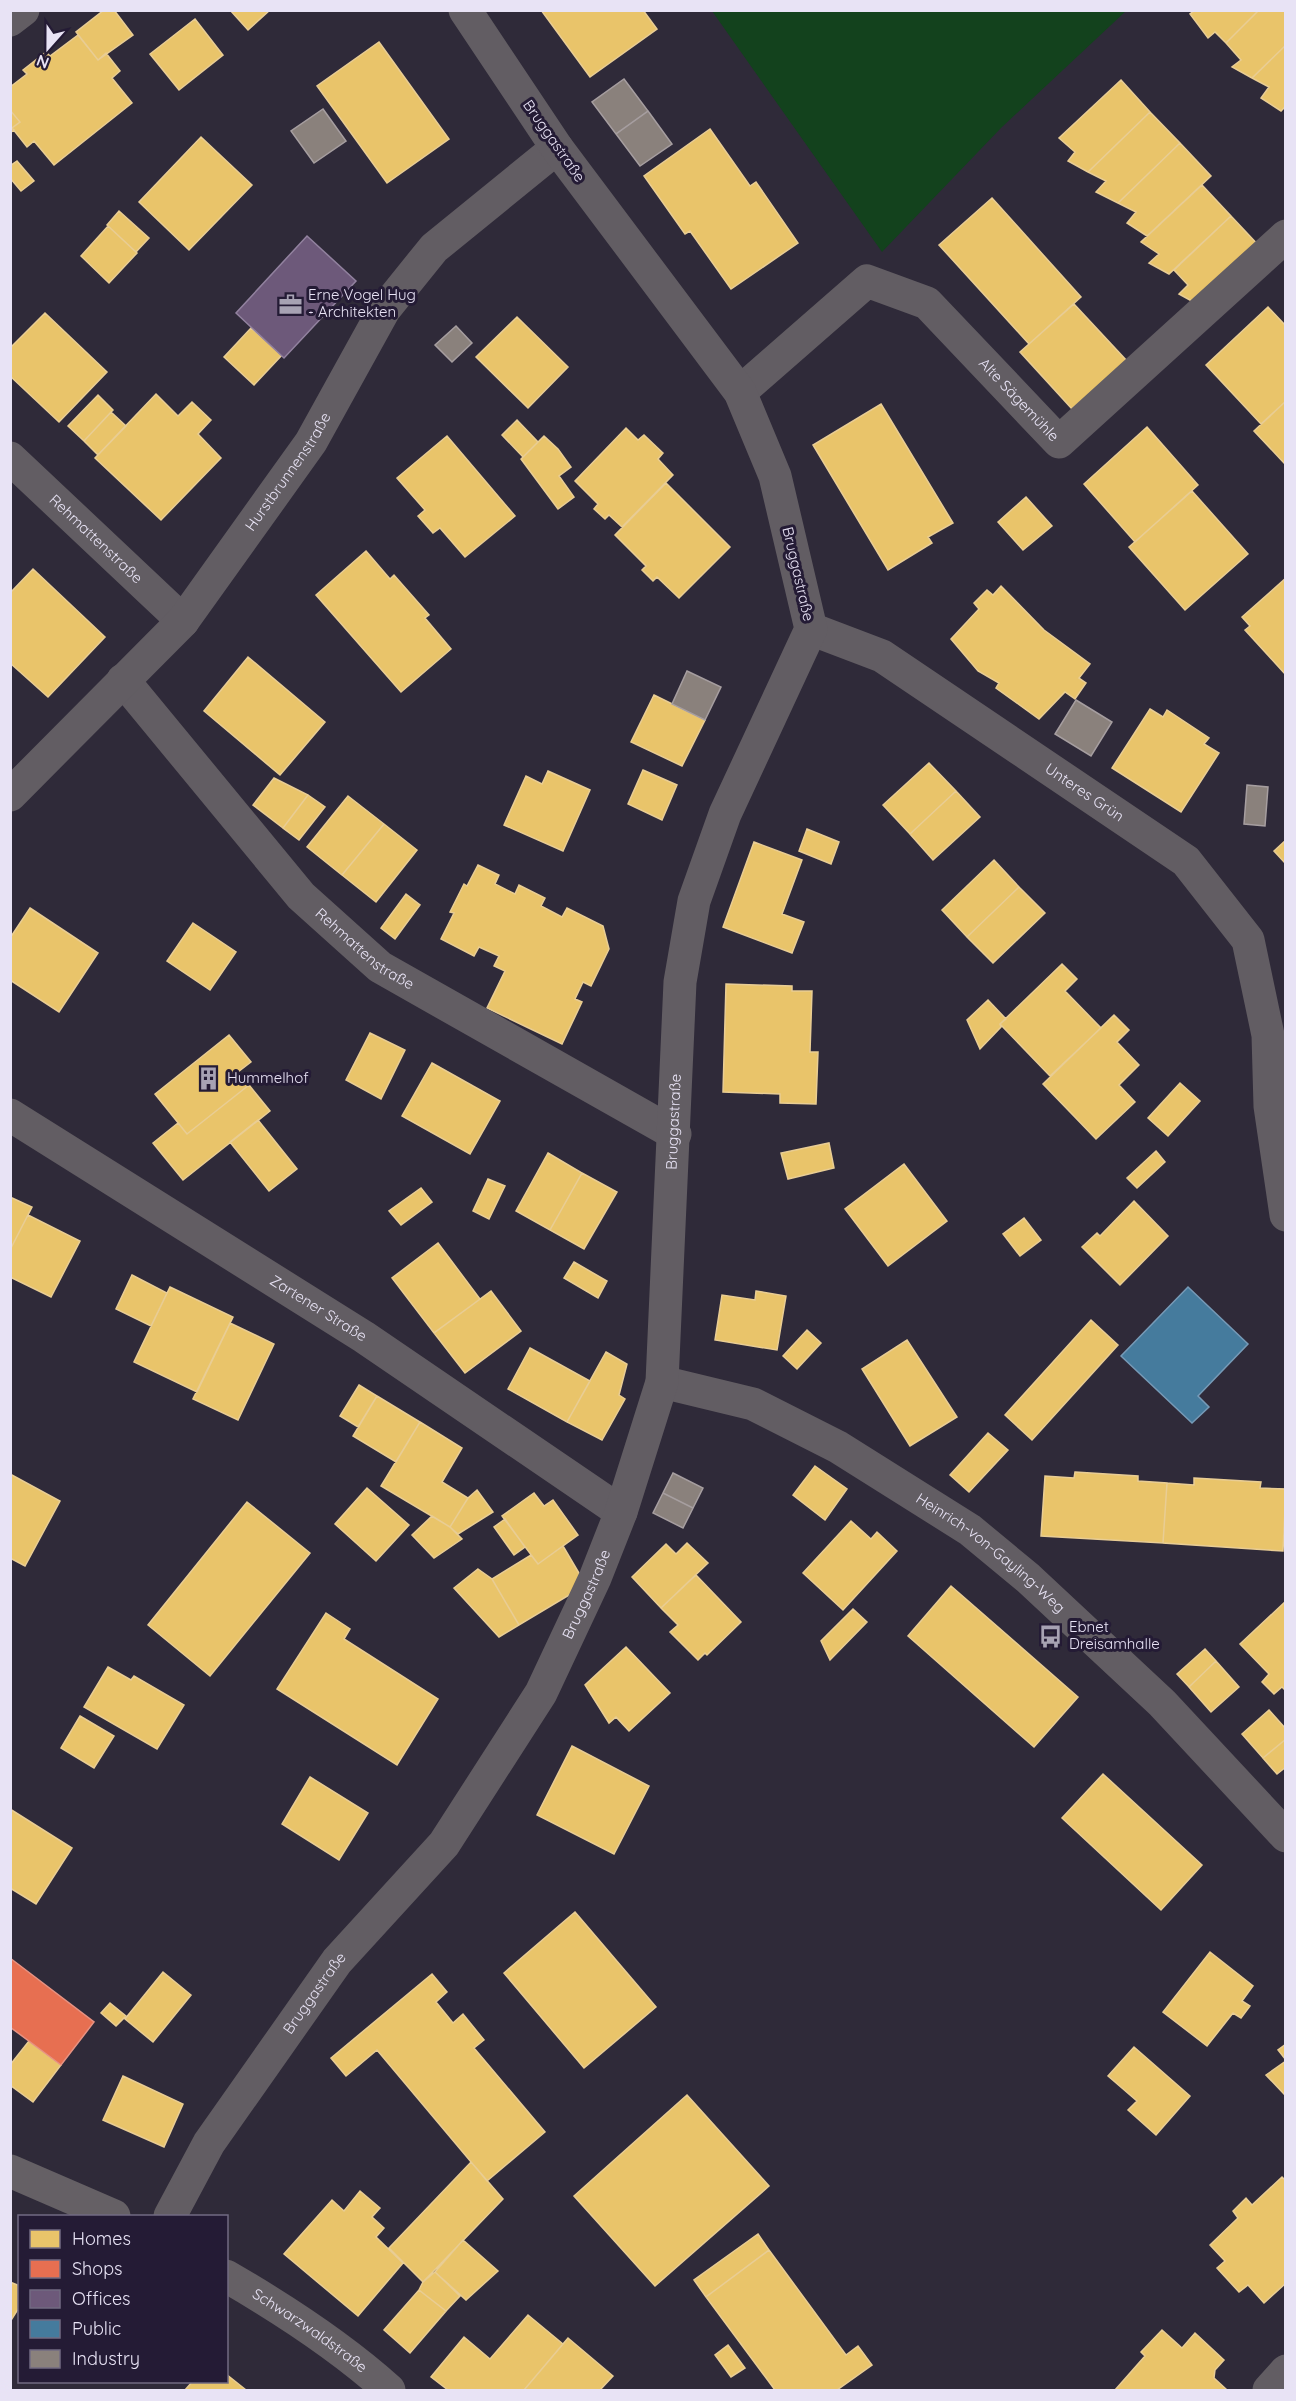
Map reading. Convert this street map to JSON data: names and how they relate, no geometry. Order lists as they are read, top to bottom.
{
  "streets": {
    "main road": ["Schwarzwaldstraße"],
    "street": [
      "Bruggastraße",
      "Alte Sägemühle",
      "Hurstbrunnenstraße",
      "Rehmattenstraße",
      "Unteres Grün",
      "Zartener Straße",
      "Heinrich-von-Gayling-Weg"
    ]
  },
  "crossings": [
    ["Bruggastraße", "Alte Sägemühle"],
    ["Bruggastraße", "Hurstbrunnenstraße"],
    ["Bruggastraße", "Rehmattenstraße"],
    ["Bruggastraße", "Unteres Grün"],
    ["Bruggastraße", "Zartener Straße"],
    ["Bruggastraße", "Heinrich-von-Gayling-Weg"],
    ["Hurstbrunnenstraße", "Rehmattenstraße"]
  ],
  "places": {
    "office": ["Erne Vogel Hug - Architekten"],
    "building": ["Hummelhof"],
    "bus stop": ["Ebnet Dreisamhalle"]
  },
  "legend": [
    "Homes",
    "Shops",
    "Offices",
    "Public",
    "Industry"
  ],
  "north": "bottom"
}
